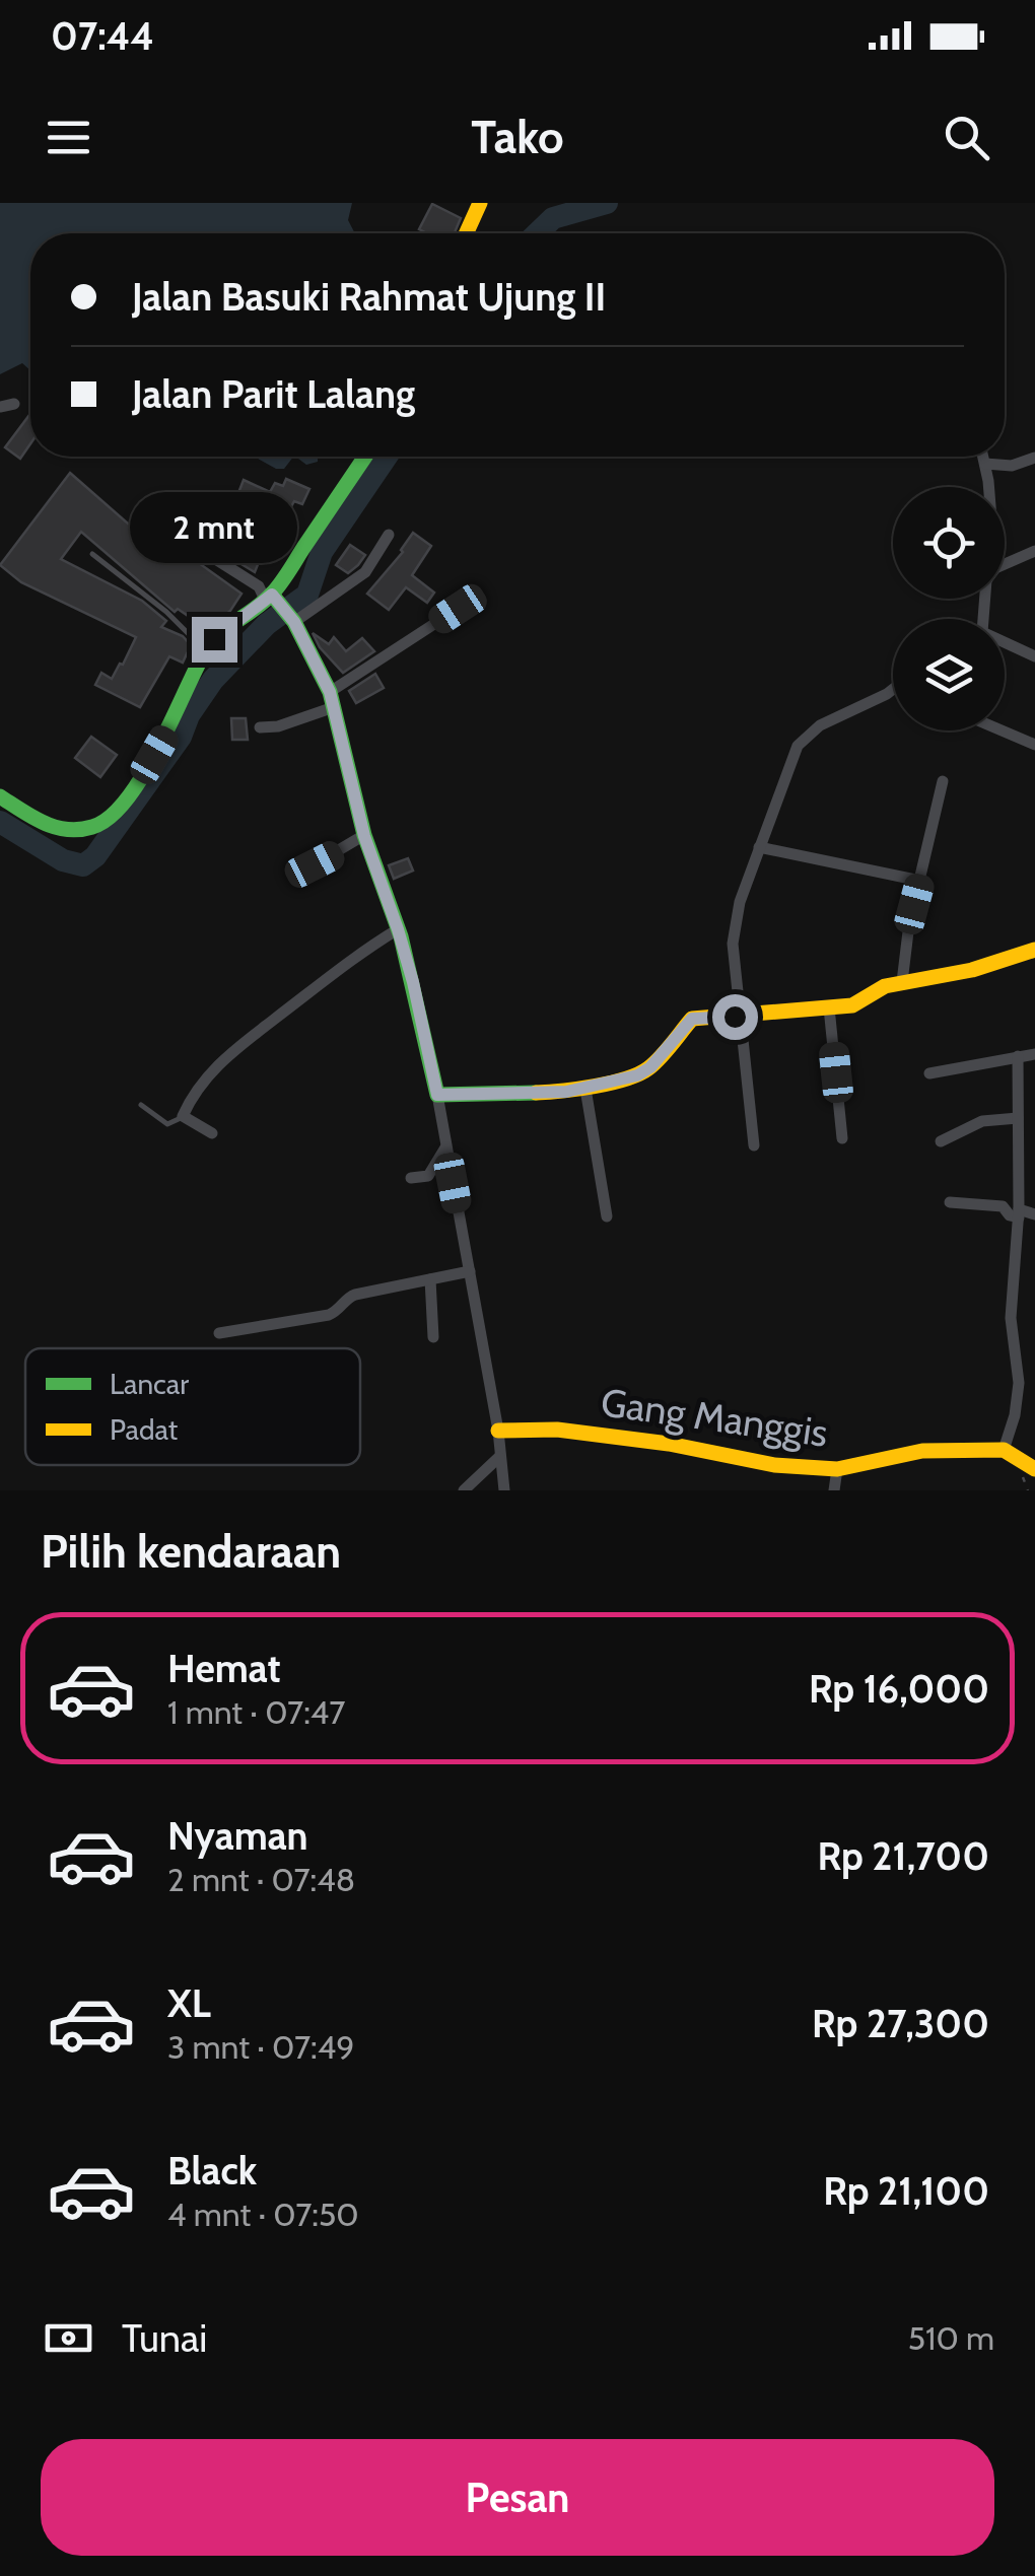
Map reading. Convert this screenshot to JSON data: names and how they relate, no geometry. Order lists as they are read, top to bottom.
{
  "streets": {
    "street": ["Gang Manggis"]
  },
  "legend": ["Lancar", "Padat"],
  "page": {
    "status": "07:44",
    "header": "Tako",
    "banner": ["Jalan Basuki Rahmat Ujung II", "Jalan Parit Lalang"],
    "bubble": "2 mnt",
    "heading": "Pilih kendaraan",
    "list": [
      {
        "name": "Hemat",
        "note": "1 mnt · 07:47",
        "value": "Rp 16,000"
      },
      {
        "name": "Nyaman",
        "note": "2 mnt · 07:48",
        "value": "Rp 21,700"
      },
      {
        "name": "XL",
        "note": "3 mnt · 07:49",
        "value": "Rp 27,300"
      },
      {
        "name": "Black",
        "note": "4 mnt · 07:50",
        "value": "Rp 21,100"
      }
    ],
    "pay": ["Tunai", "510 m"],
    "buttons": "Pesan"
  }
}
